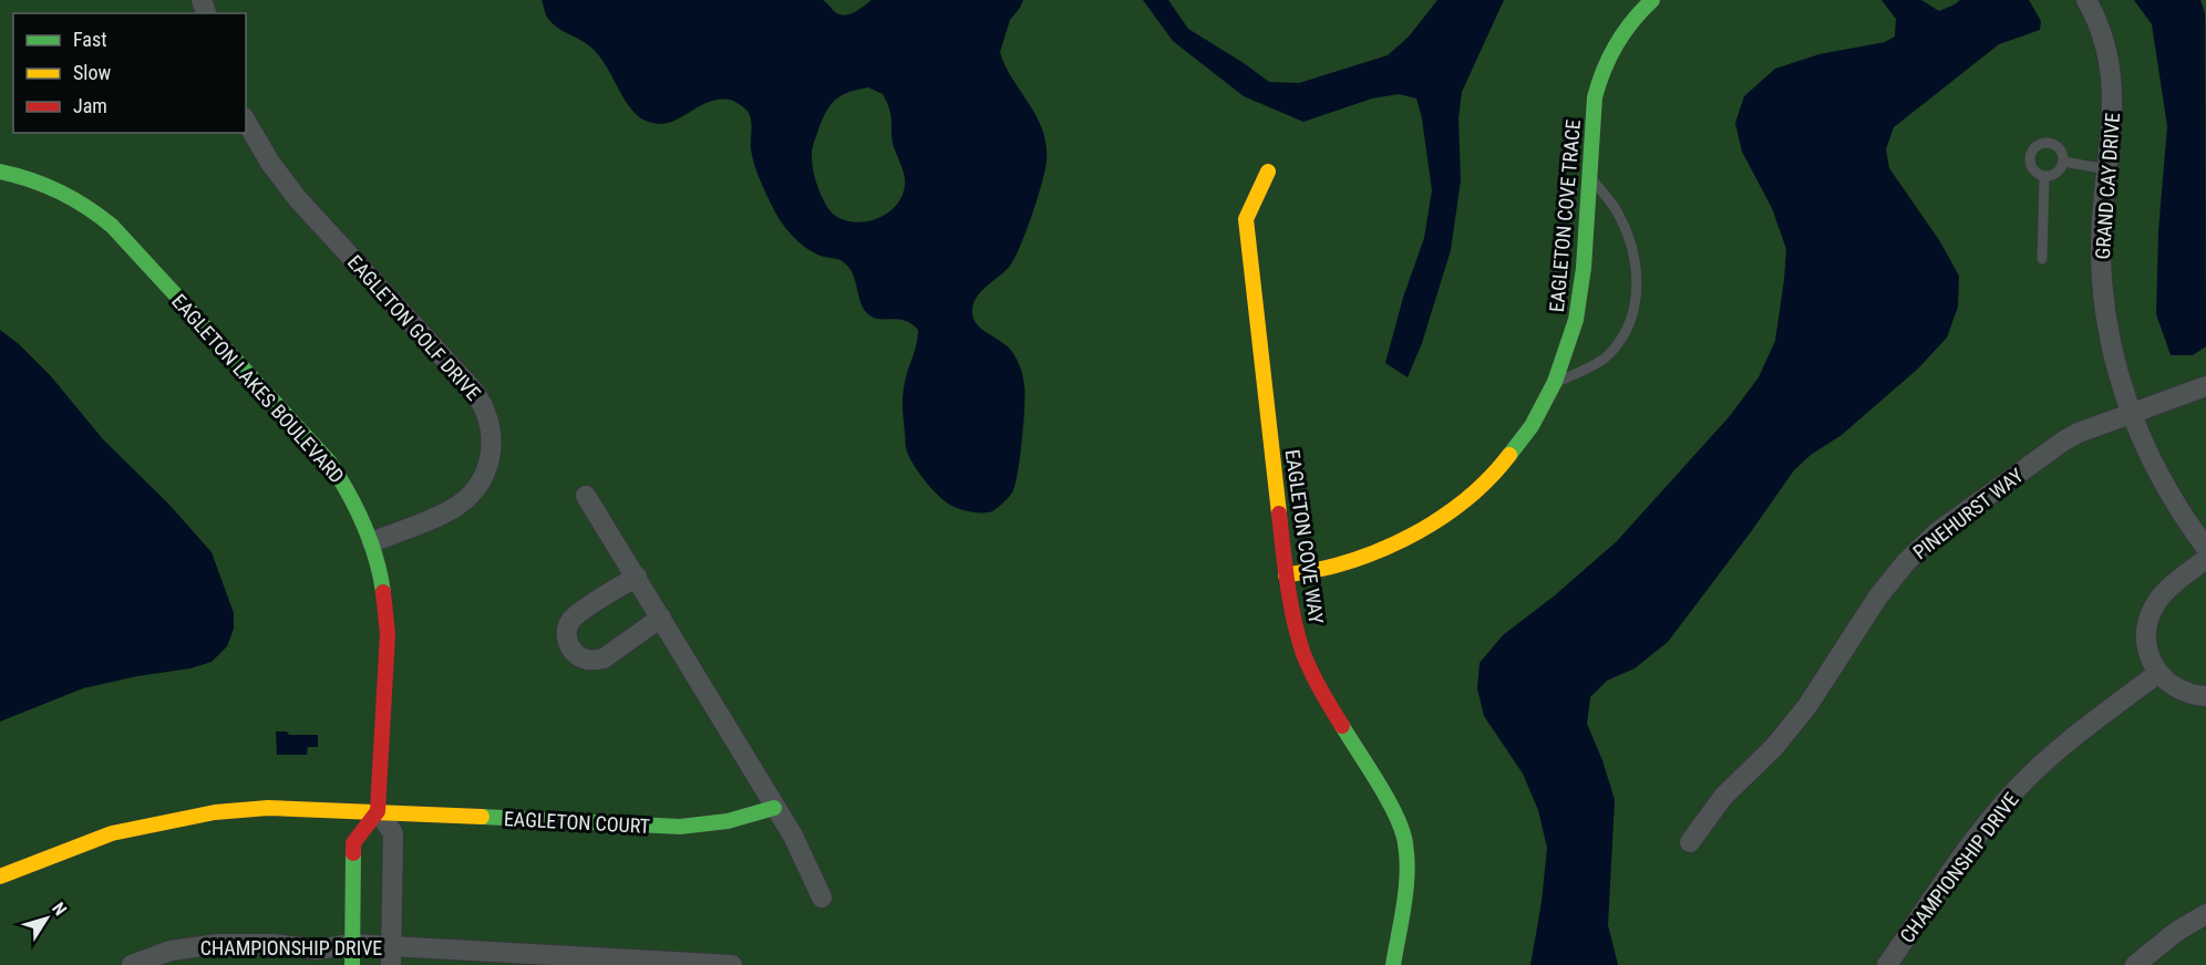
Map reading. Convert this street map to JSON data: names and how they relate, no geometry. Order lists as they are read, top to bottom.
{
  "streets": {
    "street": [
      "GRAND CAY DRIVE",
      "EAGLETON COVE TRACE",
      "EAGLETON GOLF DRIVE",
      "EAGLETON LAKES BOULEVARD",
      "PINEHURST WAY",
      "EAGLETON COVE WAY",
      "EAGLETON COURT",
      "CHAMPIONSHIP DRIVE"
    ]
  },
  "crossings": [
    ["GRAND CAY DRIVE", "PINEHURST WAY"],
    ["EAGLETON COVE TRACE", "EAGLETON COVE WAY"],
    ["EAGLETON GOLF DRIVE", "EAGLETON LAKES BOULEVARD"],
    ["EAGLETON LAKES BOULEVARD", "EAGLETON COURT"]
  ],
  "legend": ["Fast", "Slow", "Jam"],
  "north": "top right"
}
